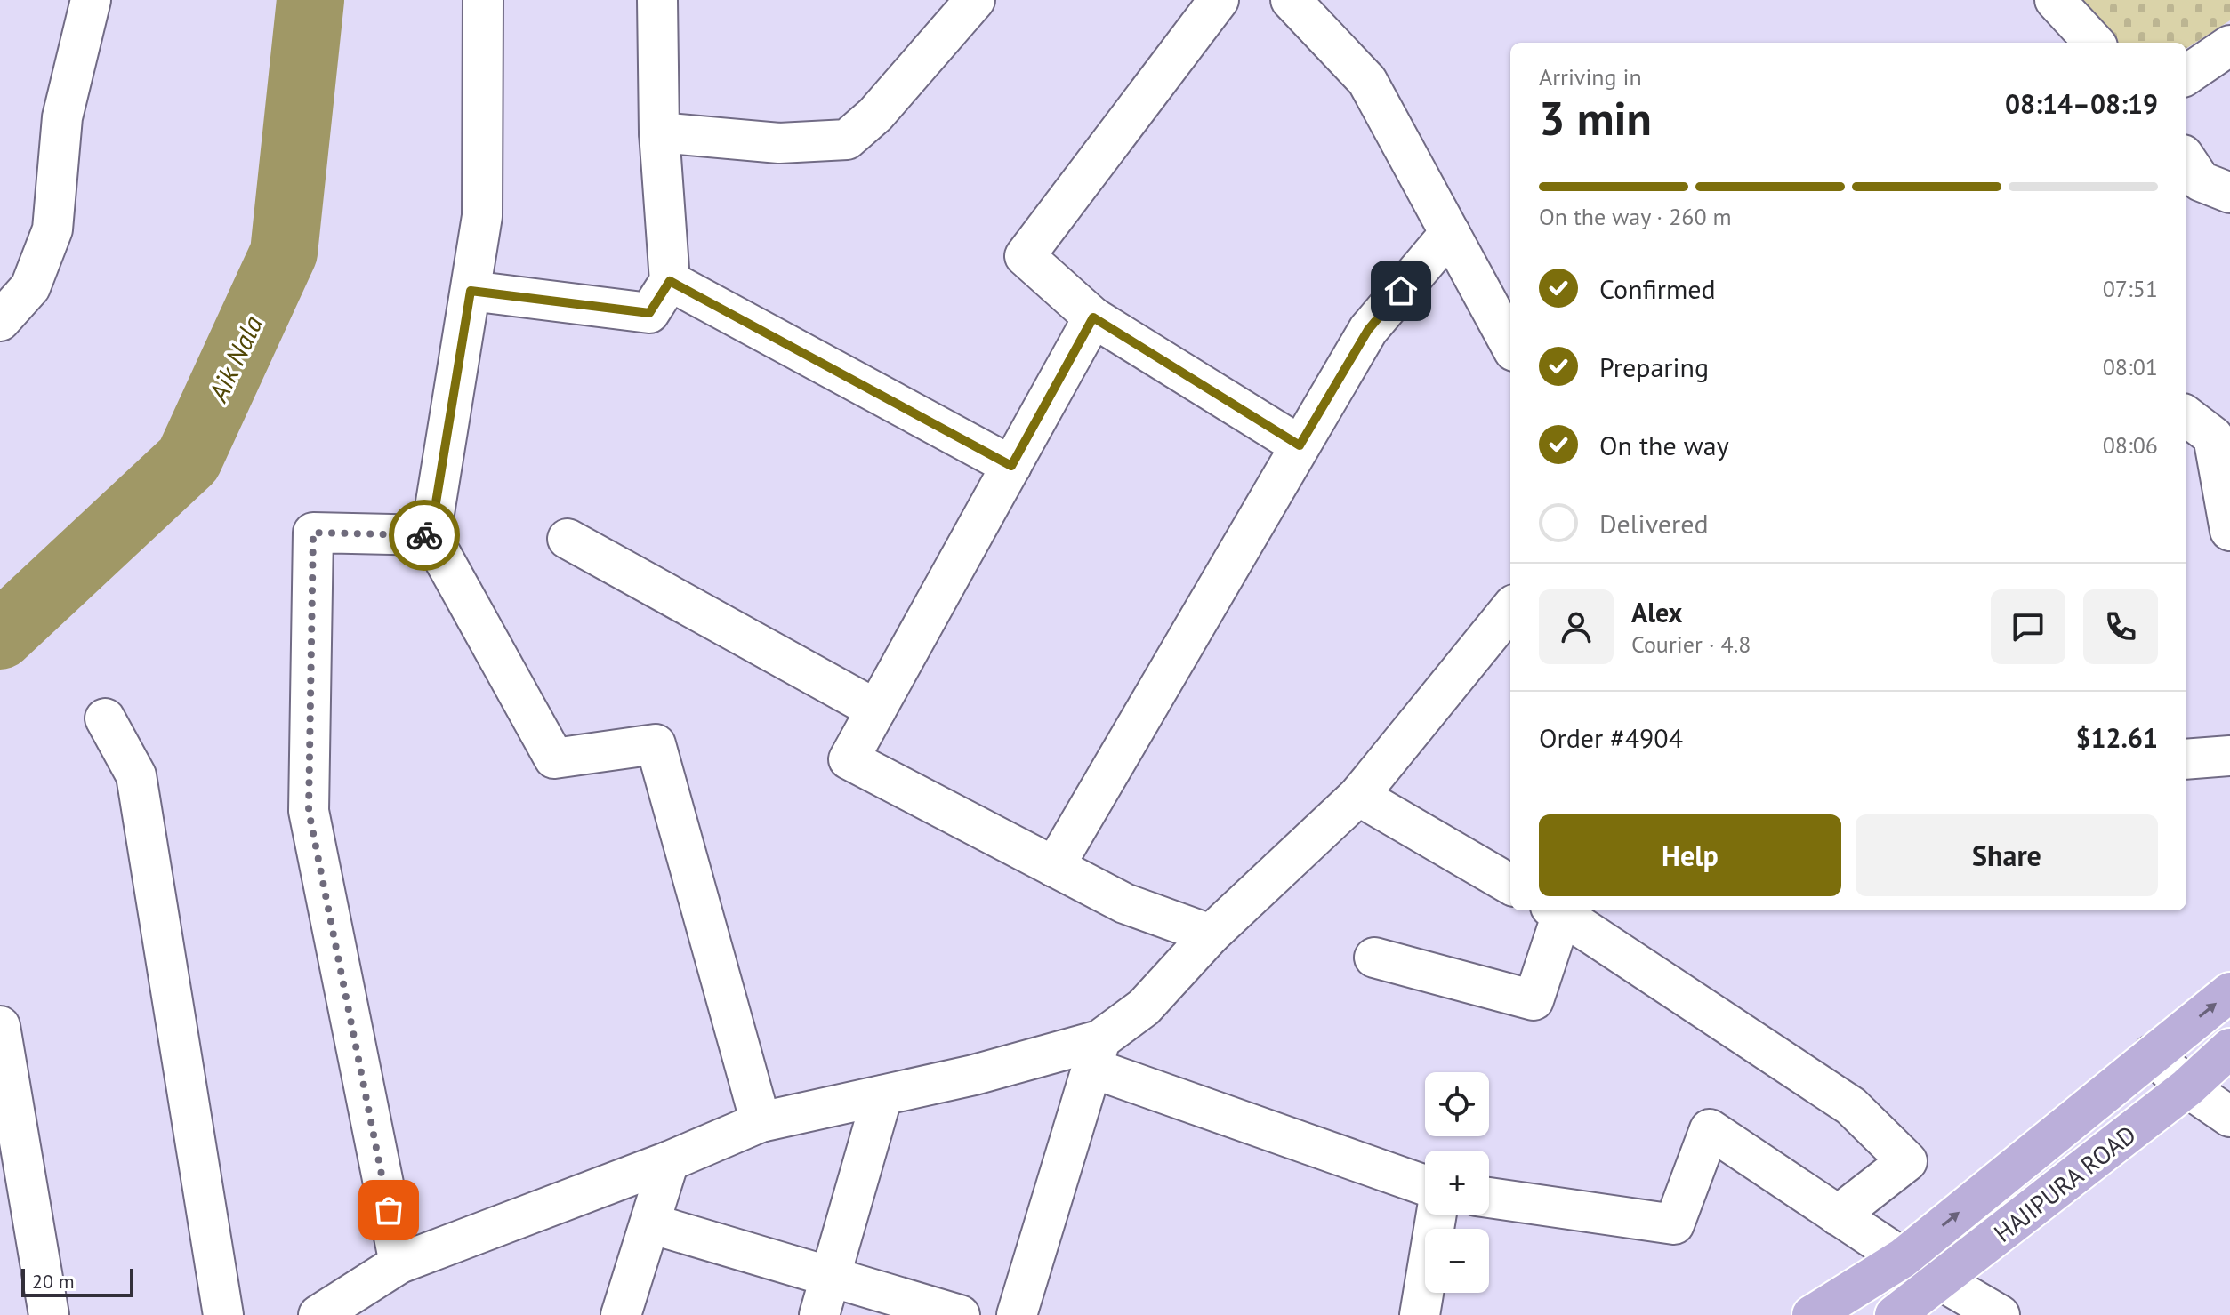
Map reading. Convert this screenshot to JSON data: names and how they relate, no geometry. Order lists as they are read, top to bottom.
{
  "streets": {
    "main road": ["HAJIPURA ROAD"]
  },
  "water": ["Aik Nala"],
  "scale_bar": "20 m",
  "page": {
    "heading": ["3 min", "Arriving in", "08:14–08:19"],
    "panel": [
      "Alex",
      "Courier · 4.8",
      "Order #4904",
      "$12.61"
    ],
    "bar": "On the way · 260 m",
    "list": [
      ["Confirmed", "07:51"],
      ["Preparing", "08:01"],
      ["On the way", "08:06"],
      "Delivered"
    ],
    "buttons": ["Help", "Share"],
    "map_buttons": ["+", "−"],
    "scale": "20 m"
  }
}
